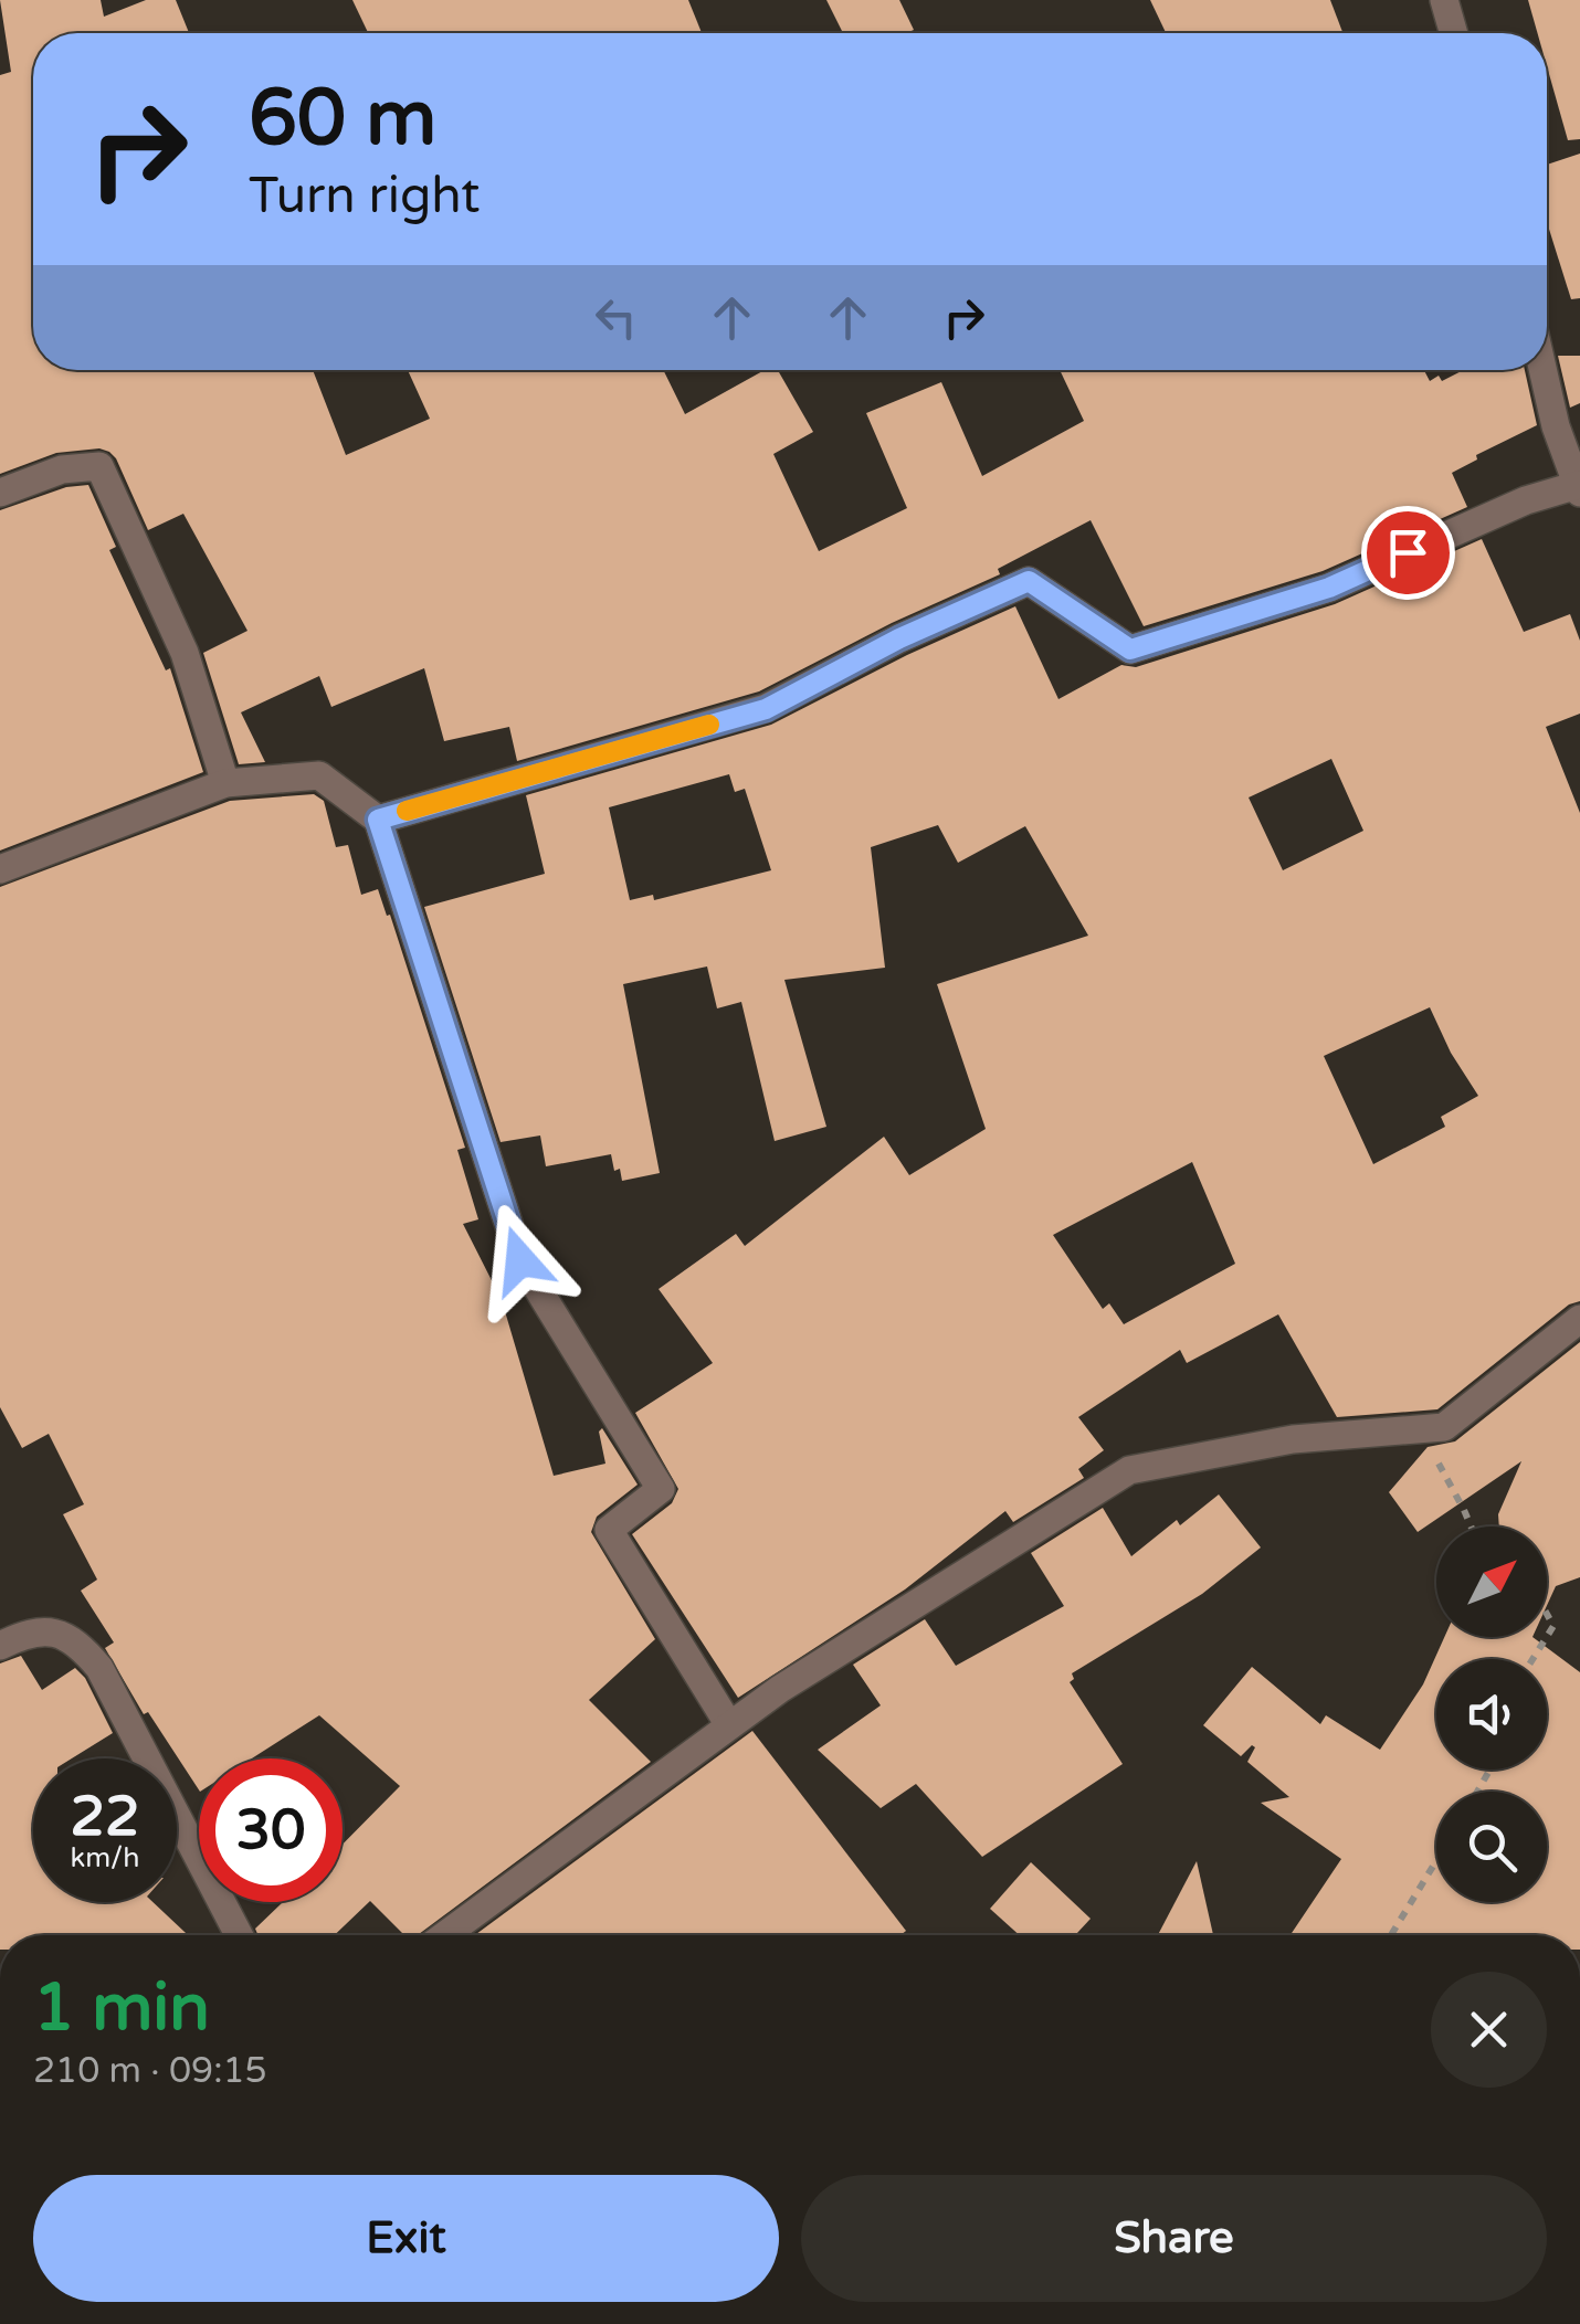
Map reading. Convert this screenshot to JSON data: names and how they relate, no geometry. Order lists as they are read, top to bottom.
{
  "north": "top right",
  "page": {
    "turn": ["60 m", "Turn right"],
    "speed": "22 km/h",
    "limit": "30",
    "heading": ["1 min", "210 m · 09:15"],
    "buttons": ["Exit", "Share"]
  }
}
